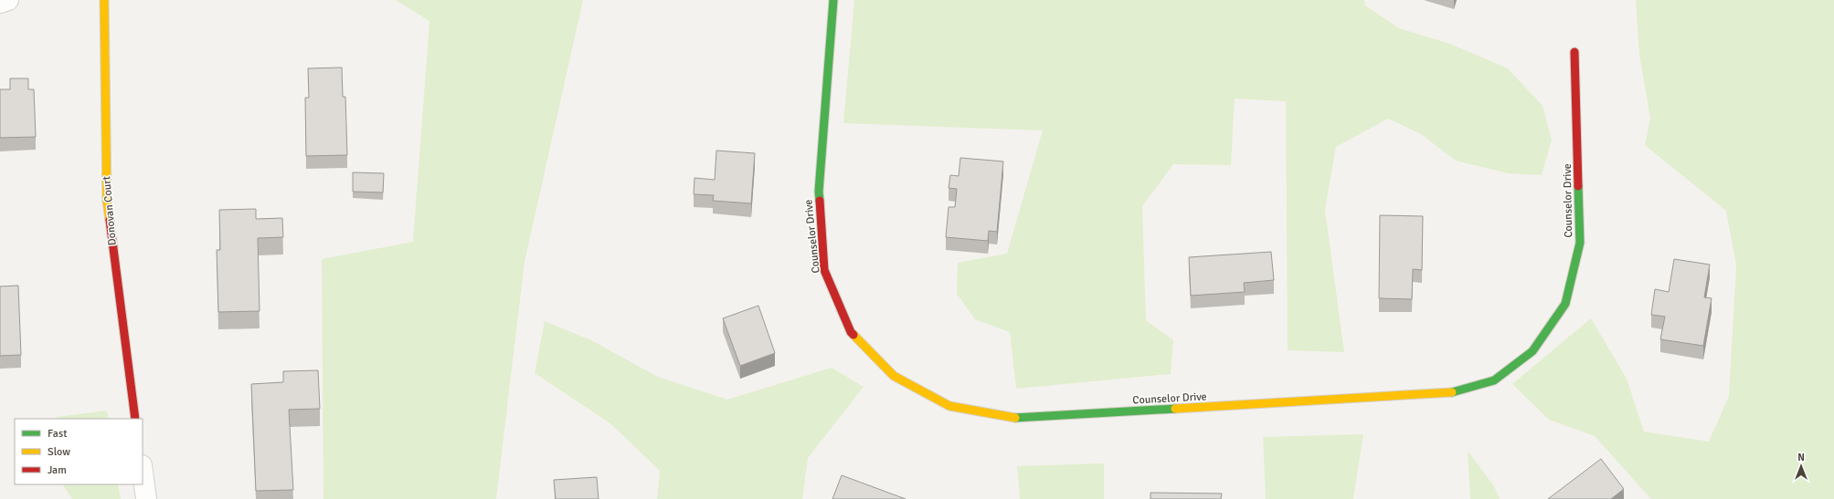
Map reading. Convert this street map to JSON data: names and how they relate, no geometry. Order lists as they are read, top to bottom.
{
  "streets": {
    "street": ["Counselor Drive", "Donovan Court"]
  },
  "legend": ["Fast", "Slow", "Jam"],
  "north": "top"
}
